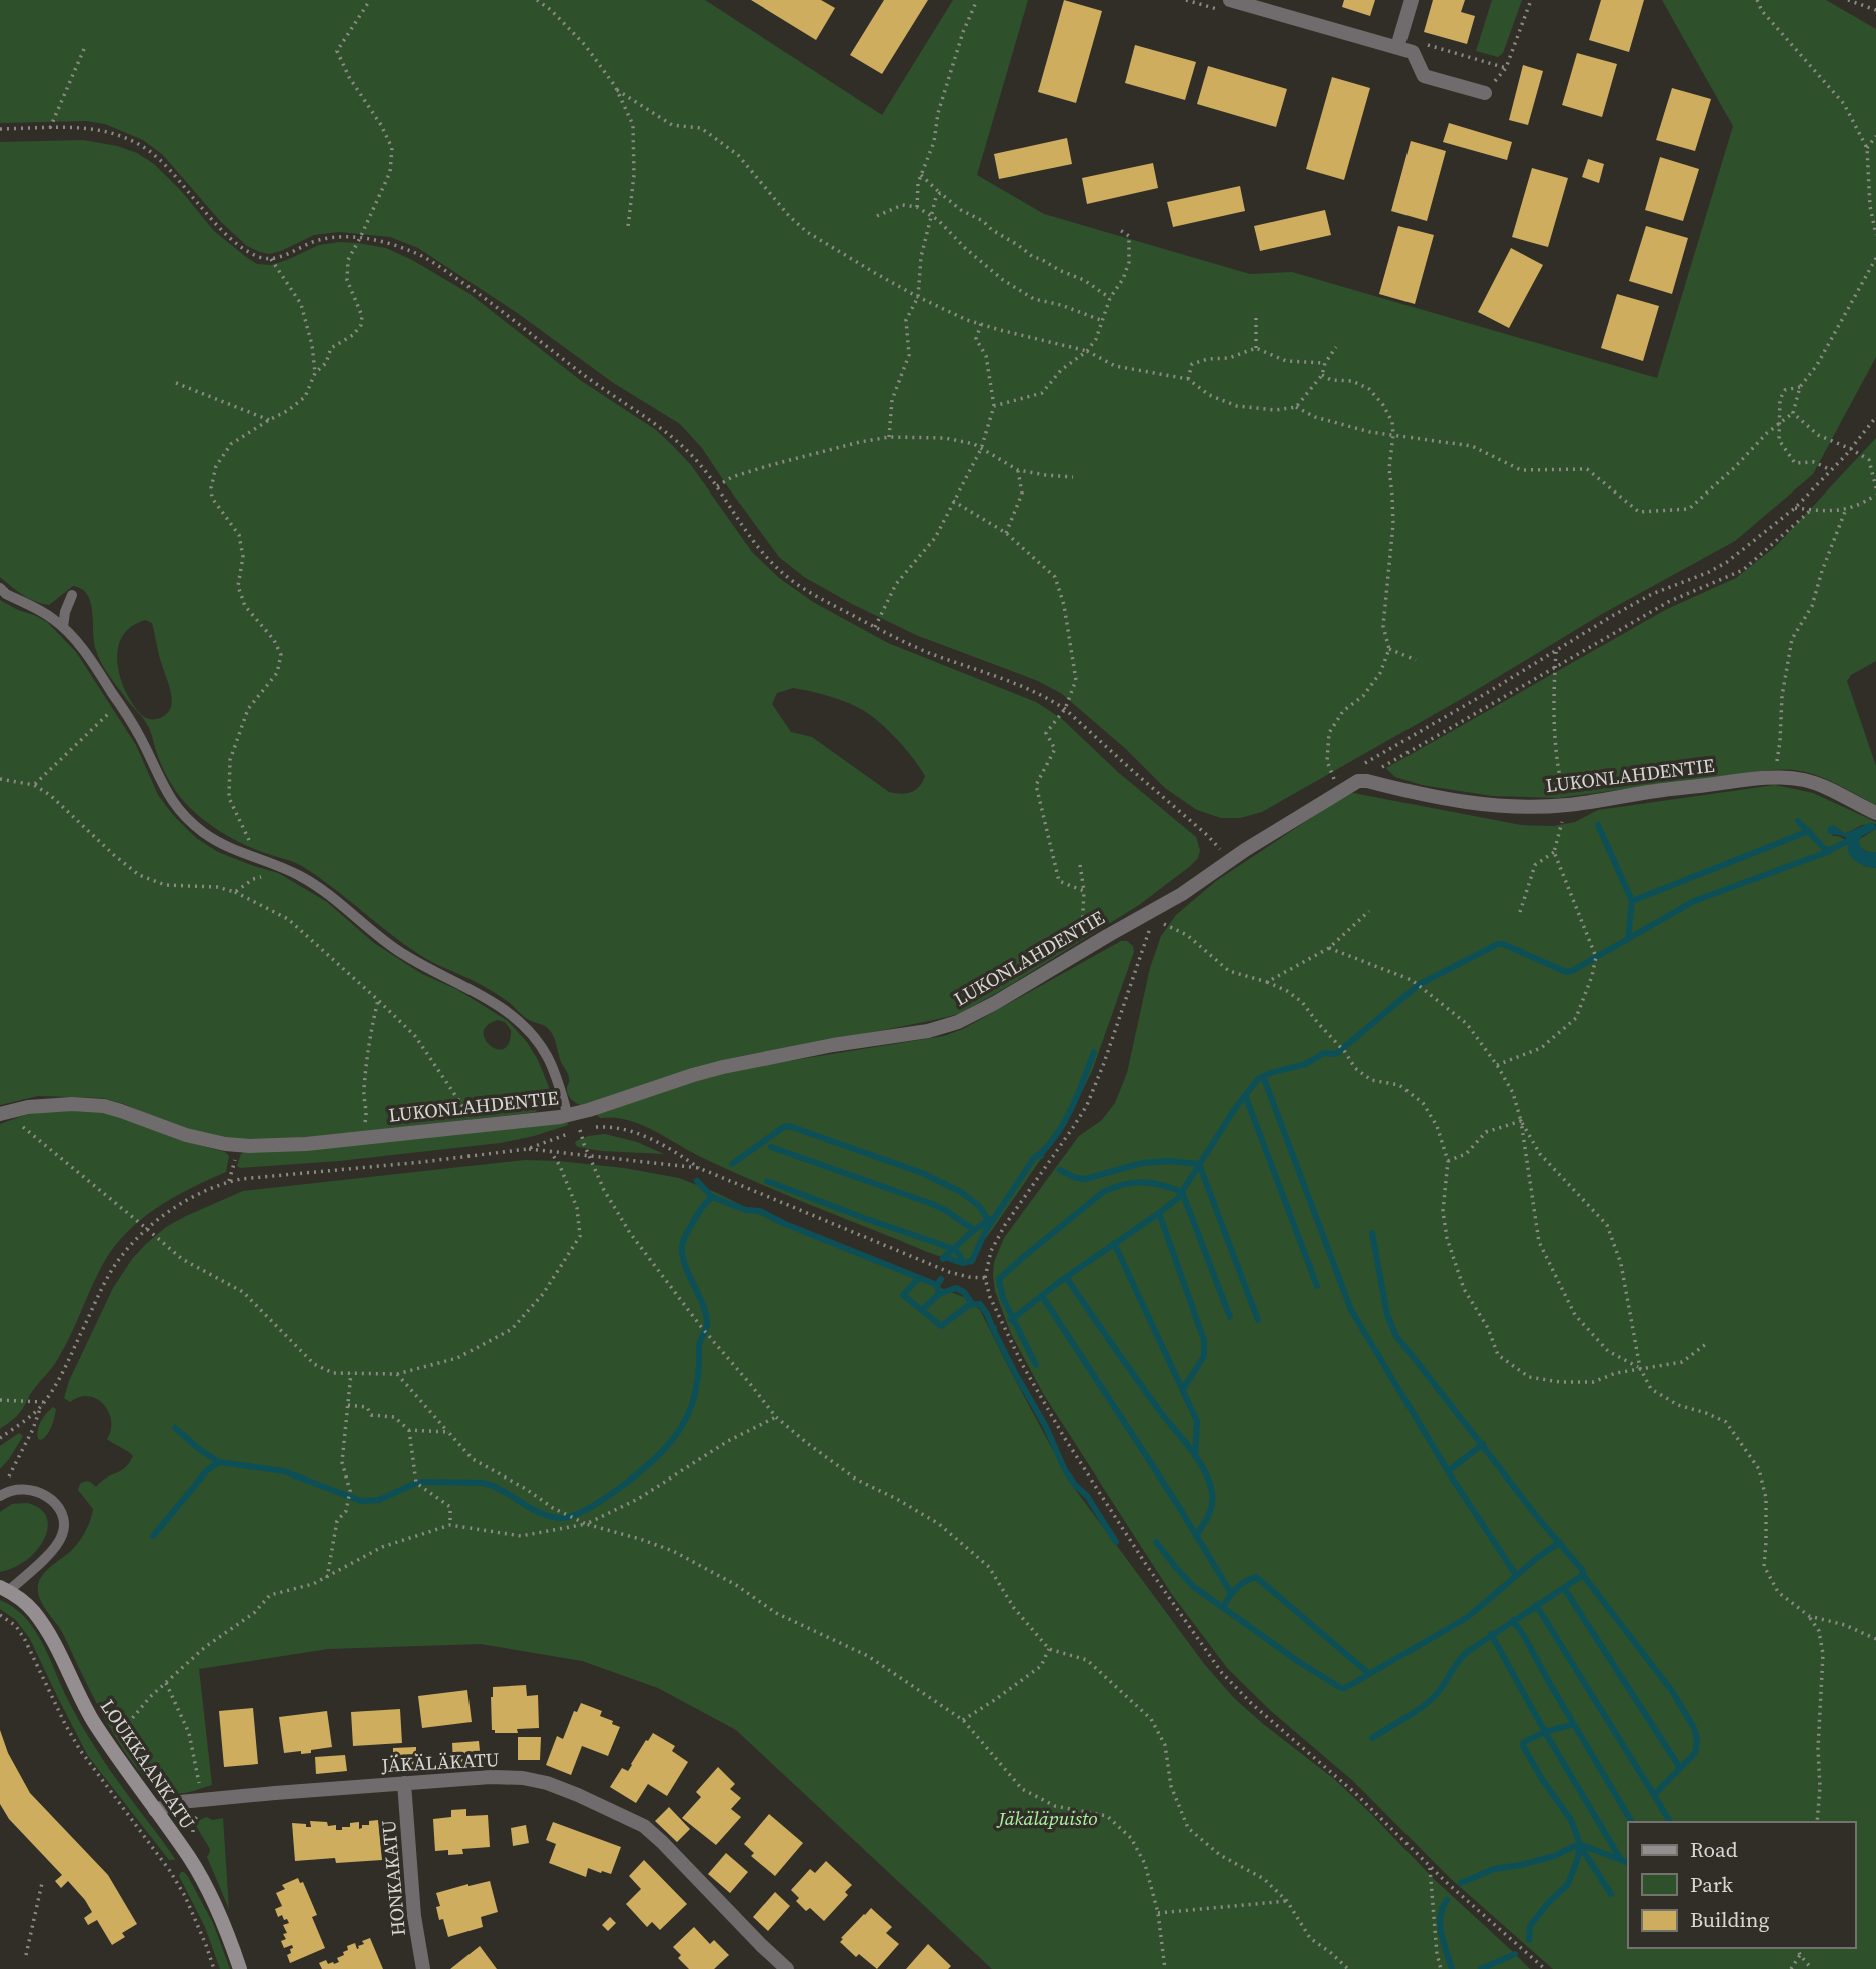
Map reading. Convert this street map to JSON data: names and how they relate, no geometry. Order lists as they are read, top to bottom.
{
  "streets": {
    "street": [
      "LUKONLAHDENTIE",
      "JÄKÄLÄKATU",
      "LOUKKAANKATU",
      "HONKAKATU"
    ]
  },
  "crossings": [
    ["JÄKÄLÄKATU", "LOUKKAANKATU"],
    ["JÄKÄLÄKATU", "HONKAKATU"]
  ],
  "parks": ["Jäkäläpuisto"],
  "legend": ["Road", "Park", "Building"]
}
